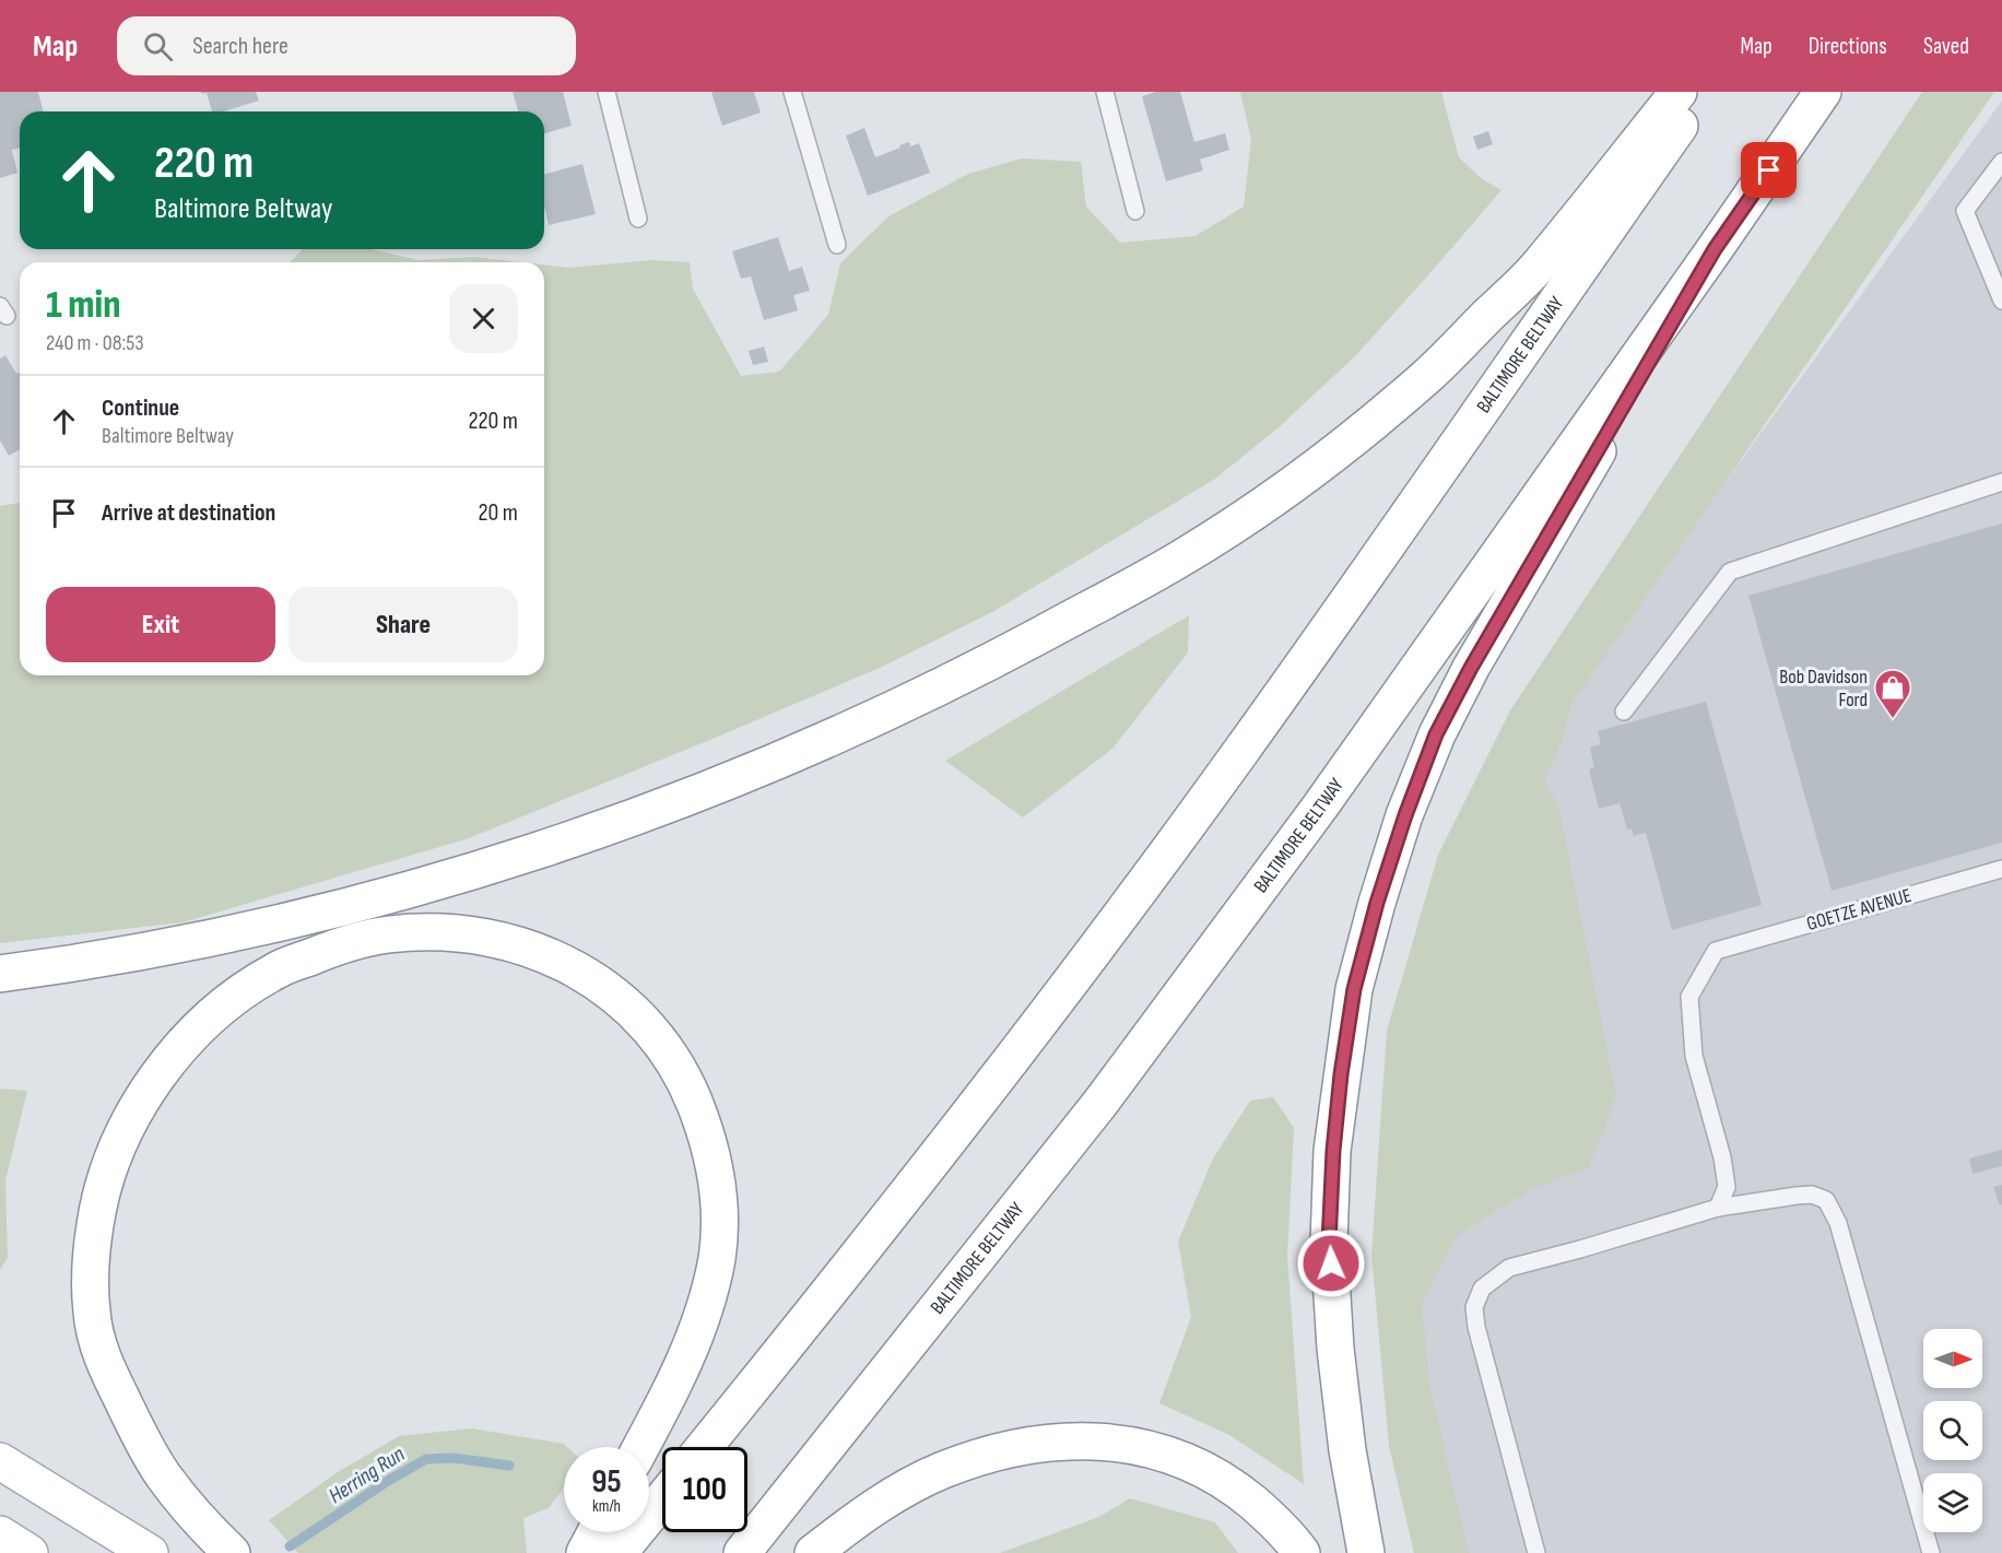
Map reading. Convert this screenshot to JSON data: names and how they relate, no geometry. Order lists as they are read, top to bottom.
{
  "streets": {
    "main road": ["BALTIMORE BELTWAY"],
    "lane": ["GOETZE AVENUE"]
  },
  "water": ["Herring Run"],
  "places": {
    "shop": ["Bob Davidson Ford"]
  },
  "north": "right",
  "page": {
    "header": "Map",
    "search": "Search here",
    "nav": ["Map", "Directions", "Saved"],
    "turn": ["220 m", "Baltimore Beltway"],
    "heading": ["1 min", "240 m · 08:53"],
    "list": [
      {
        "name": "Continue",
        "note": "Baltimore Beltway",
        "value": "220 m"
      },
      {
        "name": "Arrive at destination",
        "value": "20 m"
      }
    ],
    "buttons": ["Exit", "Share"],
    "speed": "95 km/h",
    "limit": "100"
  }
}
